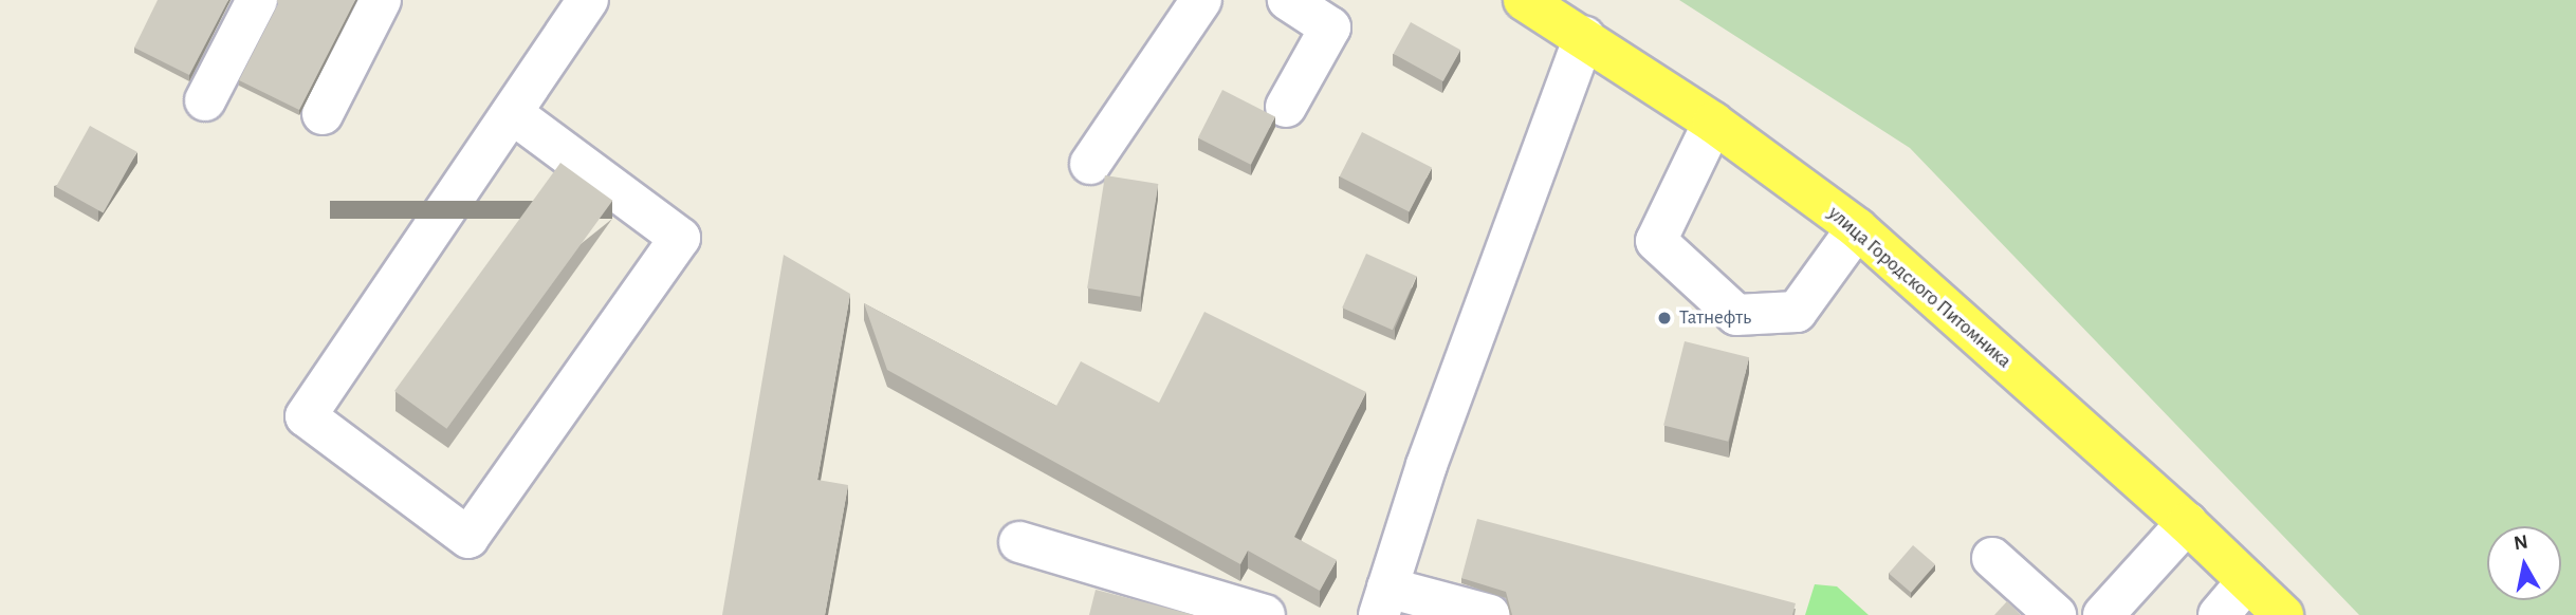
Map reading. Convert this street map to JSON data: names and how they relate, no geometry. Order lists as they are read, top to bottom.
{
  "streets": {
    "main road": ["улица Городского Питомника"]
  },
  "places": ["Татнефть"],
  "north": "top"
}
